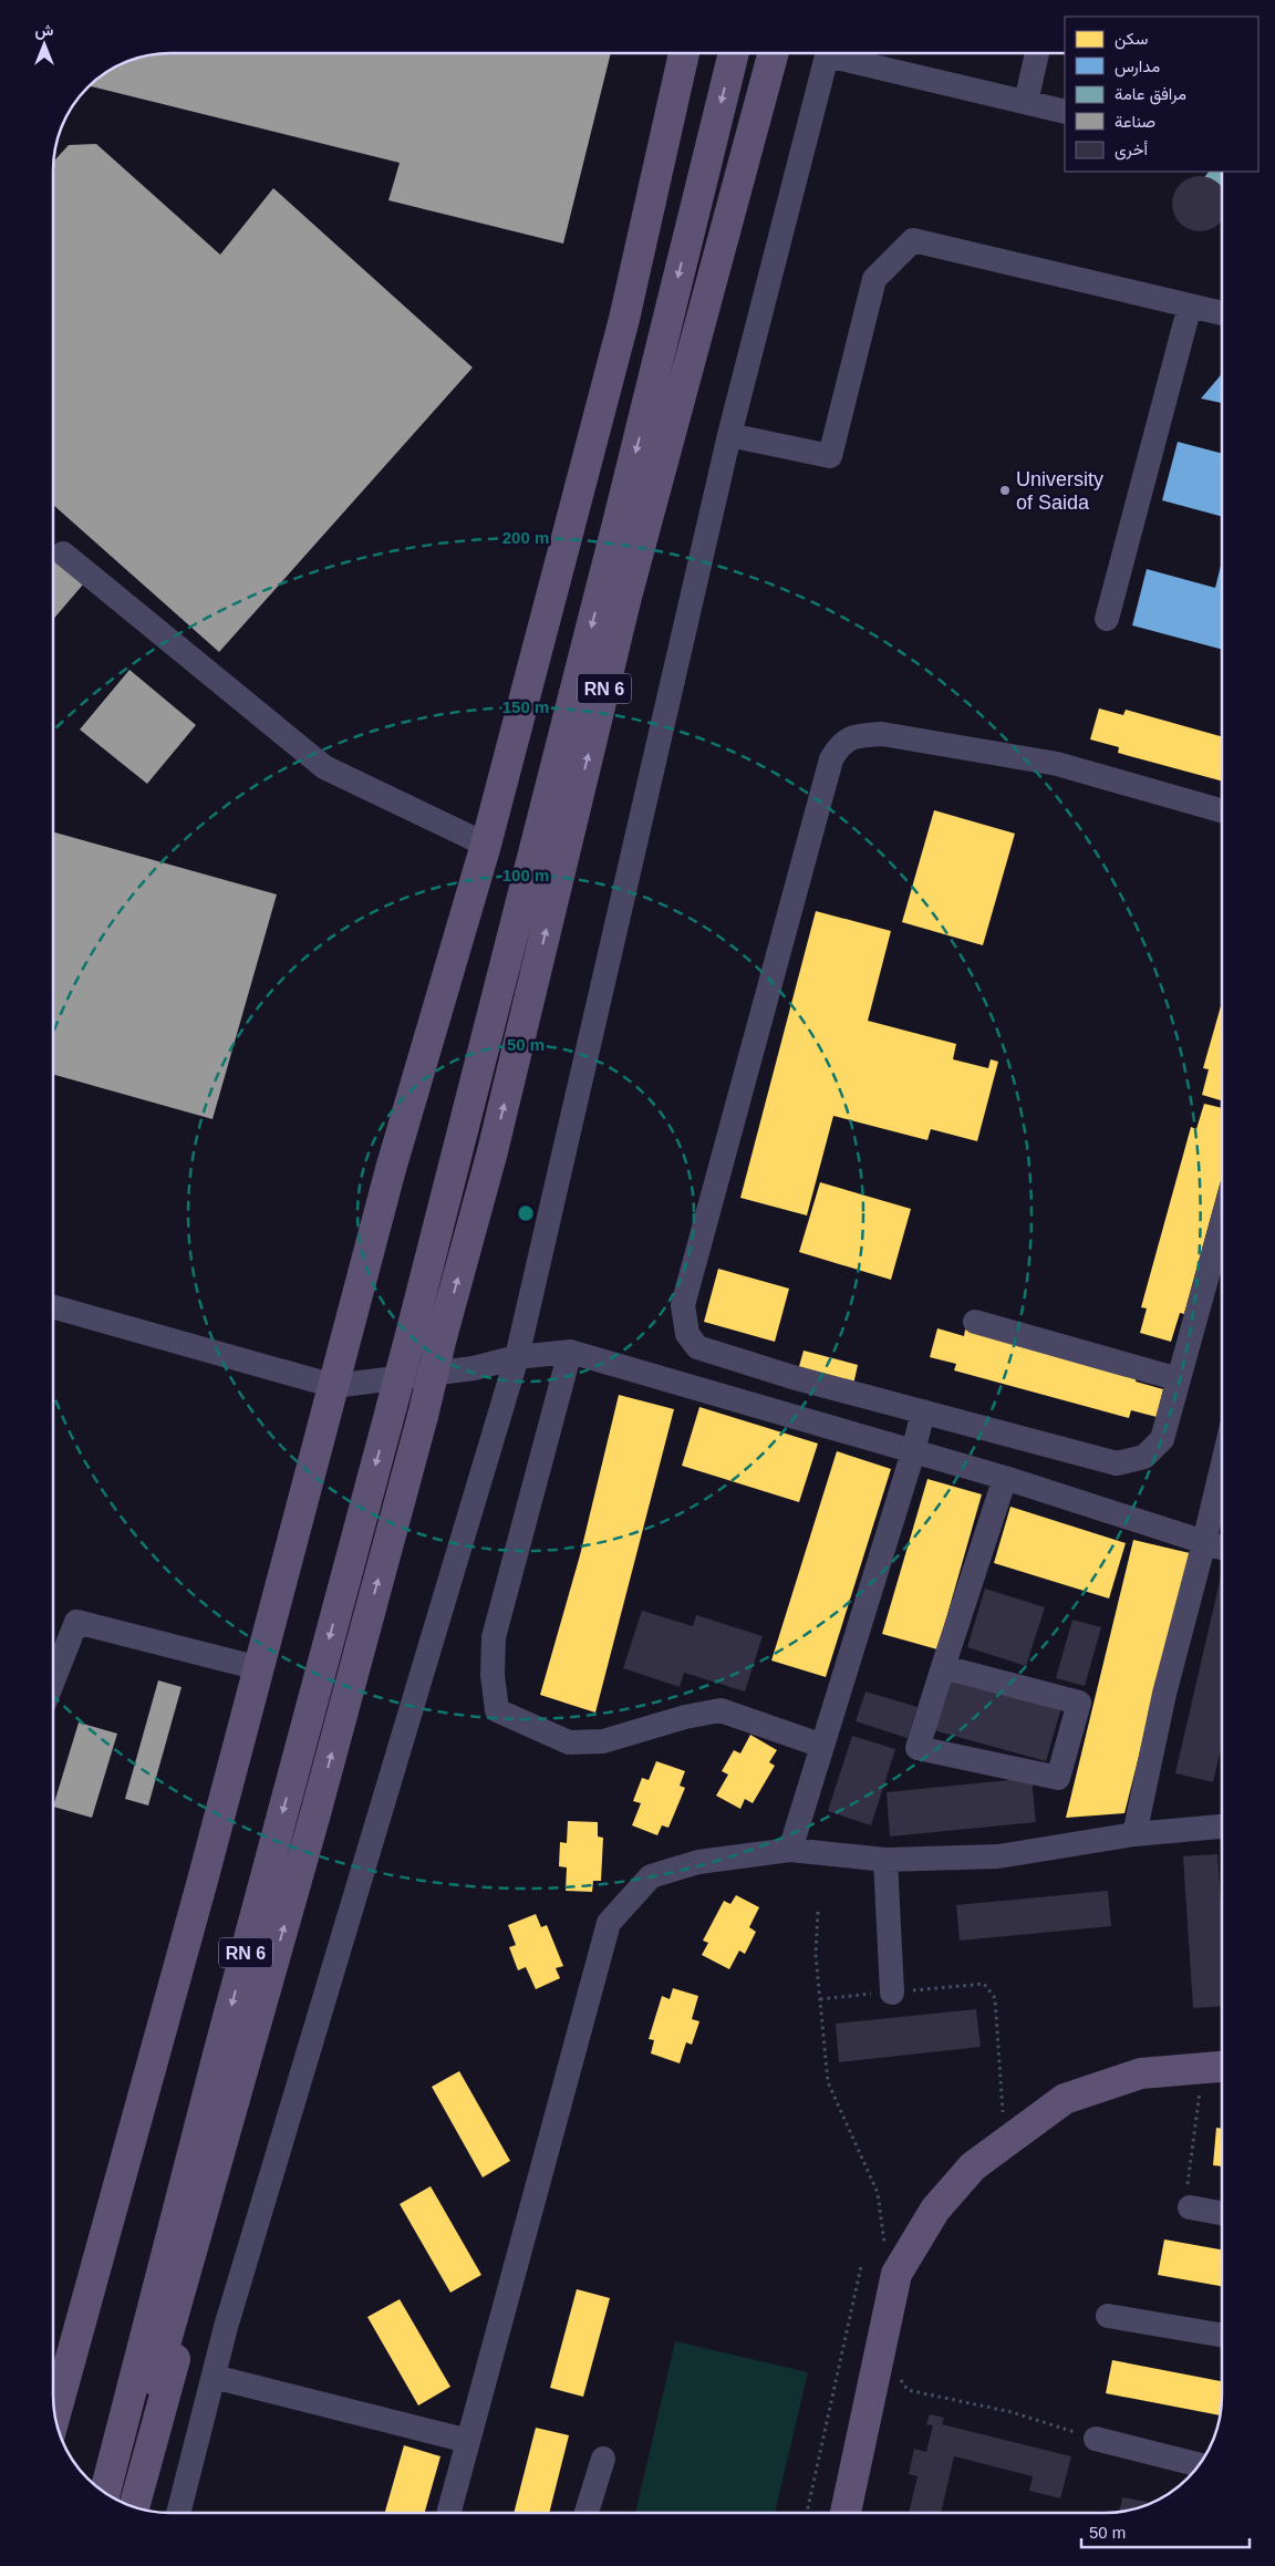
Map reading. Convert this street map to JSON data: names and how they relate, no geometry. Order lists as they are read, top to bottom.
{
  "streets": {
    "main road": ["RN 6"]
  },
  "places": ["University of Saida"],
  "legend": [
    "سكن",
    "مدارس",
    "مرافق عامة",
    "صناعة",
    "أخرى"
  ],
  "scale_bar": "50 m",
  "north": "top",
  "rings": [
    "200 m",
    "150 m",
    "100 m",
    "50 m"
  ]
}
